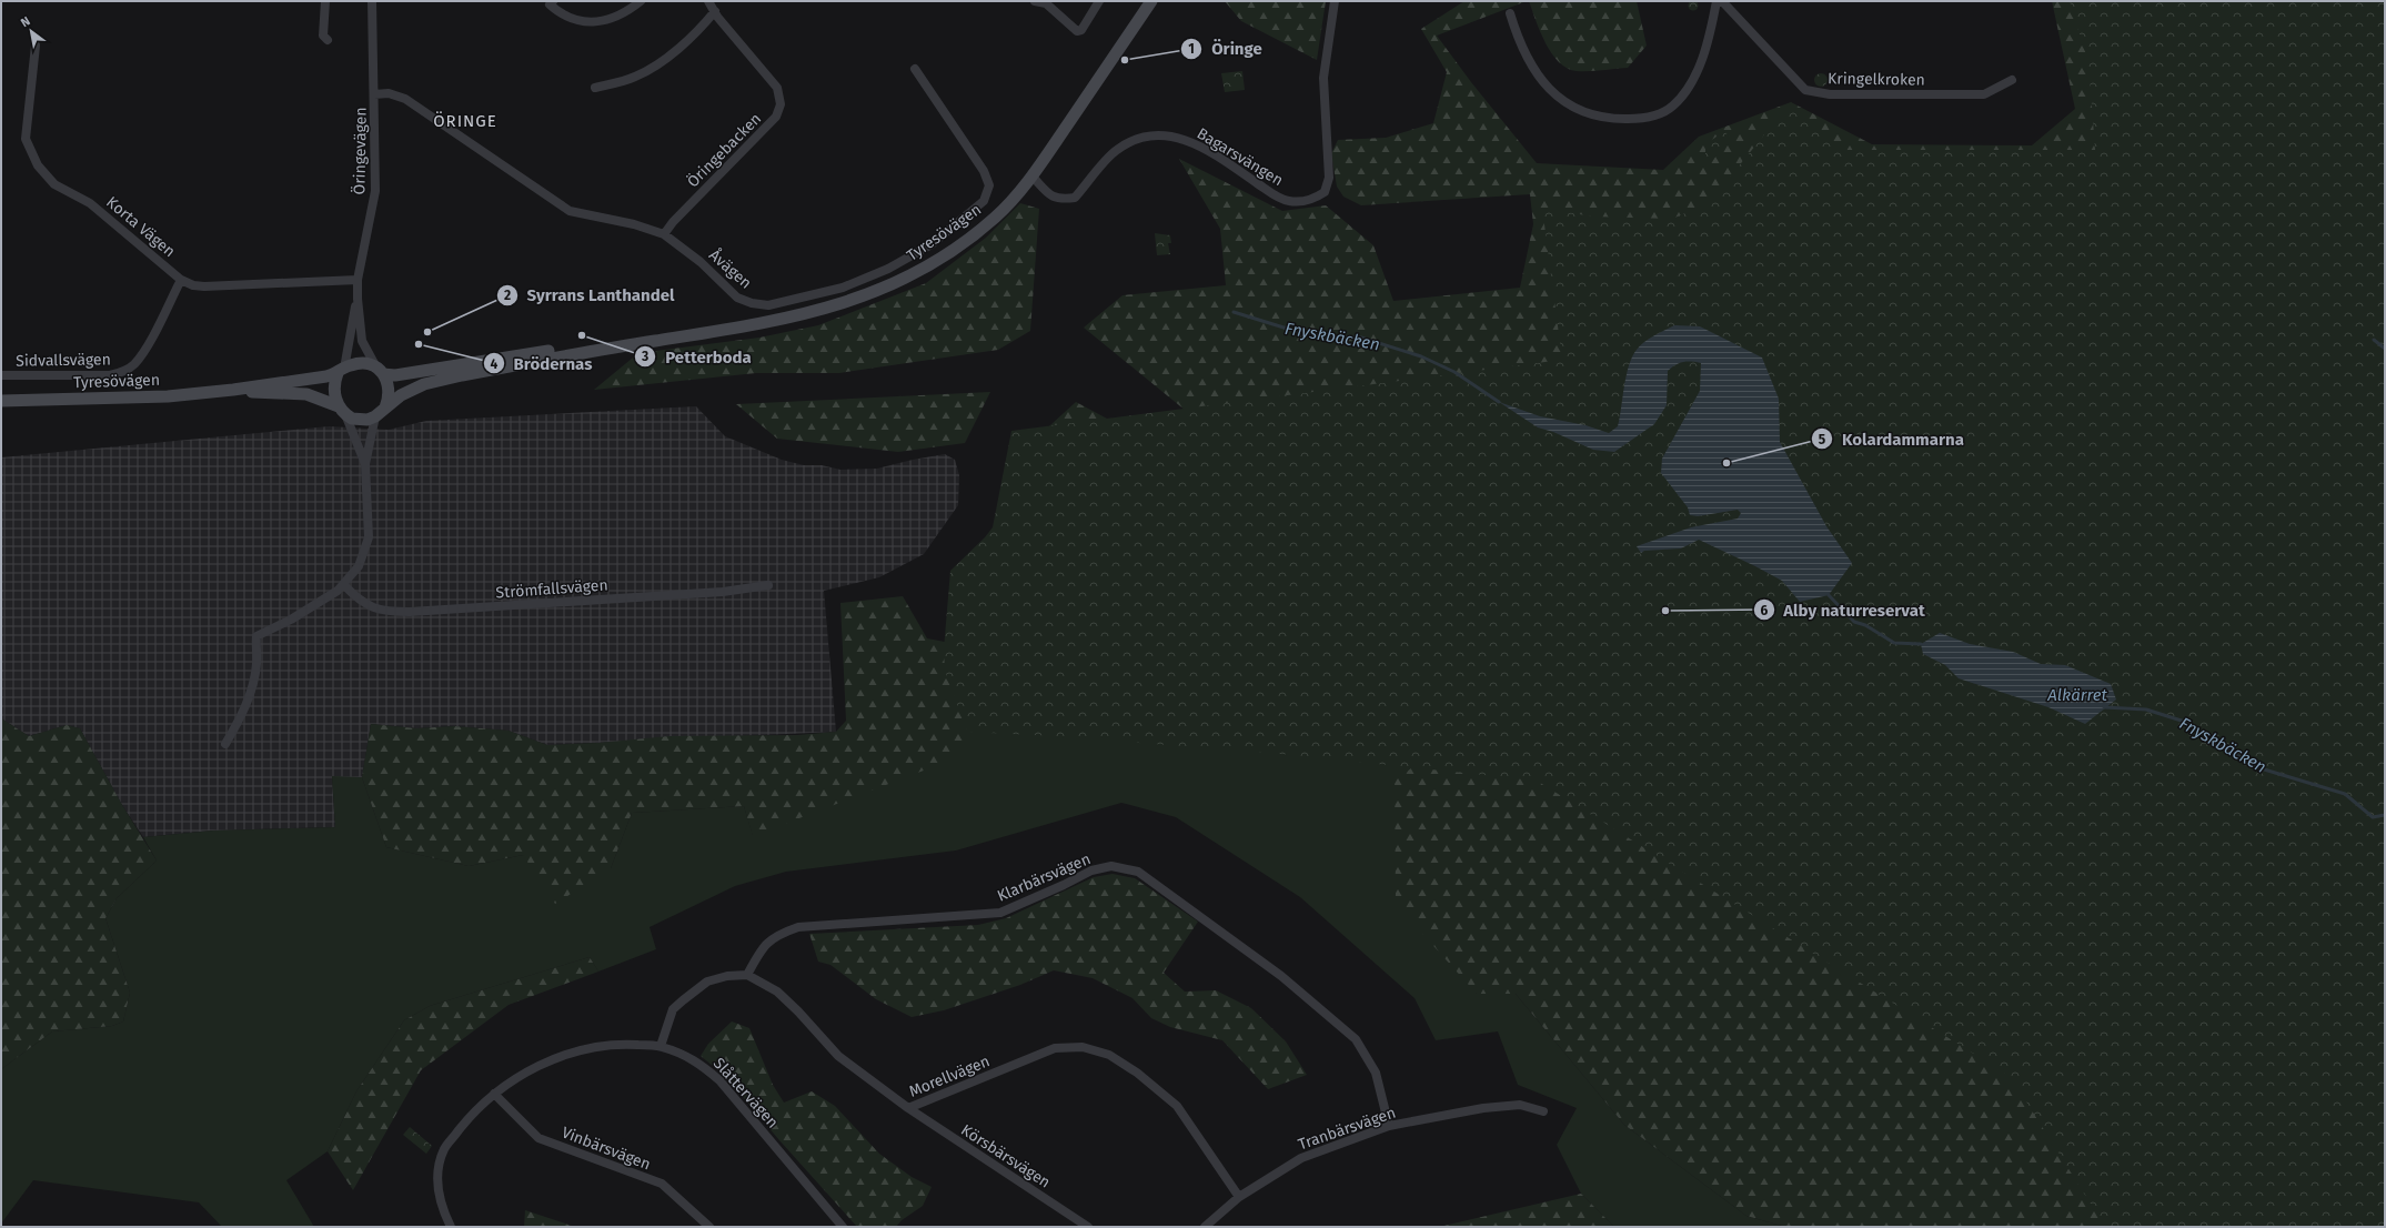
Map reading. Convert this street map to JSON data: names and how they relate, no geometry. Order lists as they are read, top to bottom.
{
  "streets": {
    "main road": ["Tyresövägen"],
    "street": [
      "Kringelkroken",
      "Öringebacken",
      "Öringevägen",
      "Bagarsvängen",
      "Korta Vägen",
      "Åvägen",
      "Sidvallsvägen",
      "Strömfallsvägen",
      "Klarbärsvägen",
      "Morellvägen",
      "Slåttervägen",
      "Tranbärsvägen",
      "Vinbärsvägen",
      "Körsbärsvägen"
    ]
  },
  "crossings": [
    ["Öringebacken", "Åvägen"],
    ["Öringevägen", "Korta Vägen"],
    ["Öringevägen", "Tyresövägen"],
    ["Öringevägen", "Åvägen"],
    ["Bagarsvängen", "Tyresövägen"],
    ["Korta Vägen", "Sidvallsvägen"],
    ["Klarbärsvägen", "Morellvägen"],
    ["Klarbärsvägen", "Tranbärsvägen"],
    ["Morellvägen", "Tranbärsvägen"],
    ["Morellvägen", "Körsbärsvägen"],
    ["Slåttervägen", "Vinbärsvägen"]
  ],
  "districts": ["ÖRINGE"],
  "water": ["Fnyskbäcken", "Alkärret"],
  "places": [
    "Öringe",
    "Syrrans Lanthandel",
    "Petterboda",
    "Brödernas",
    "Kolardammarna",
    "Alby naturreservat"
  ],
  "north": "top left"
}
